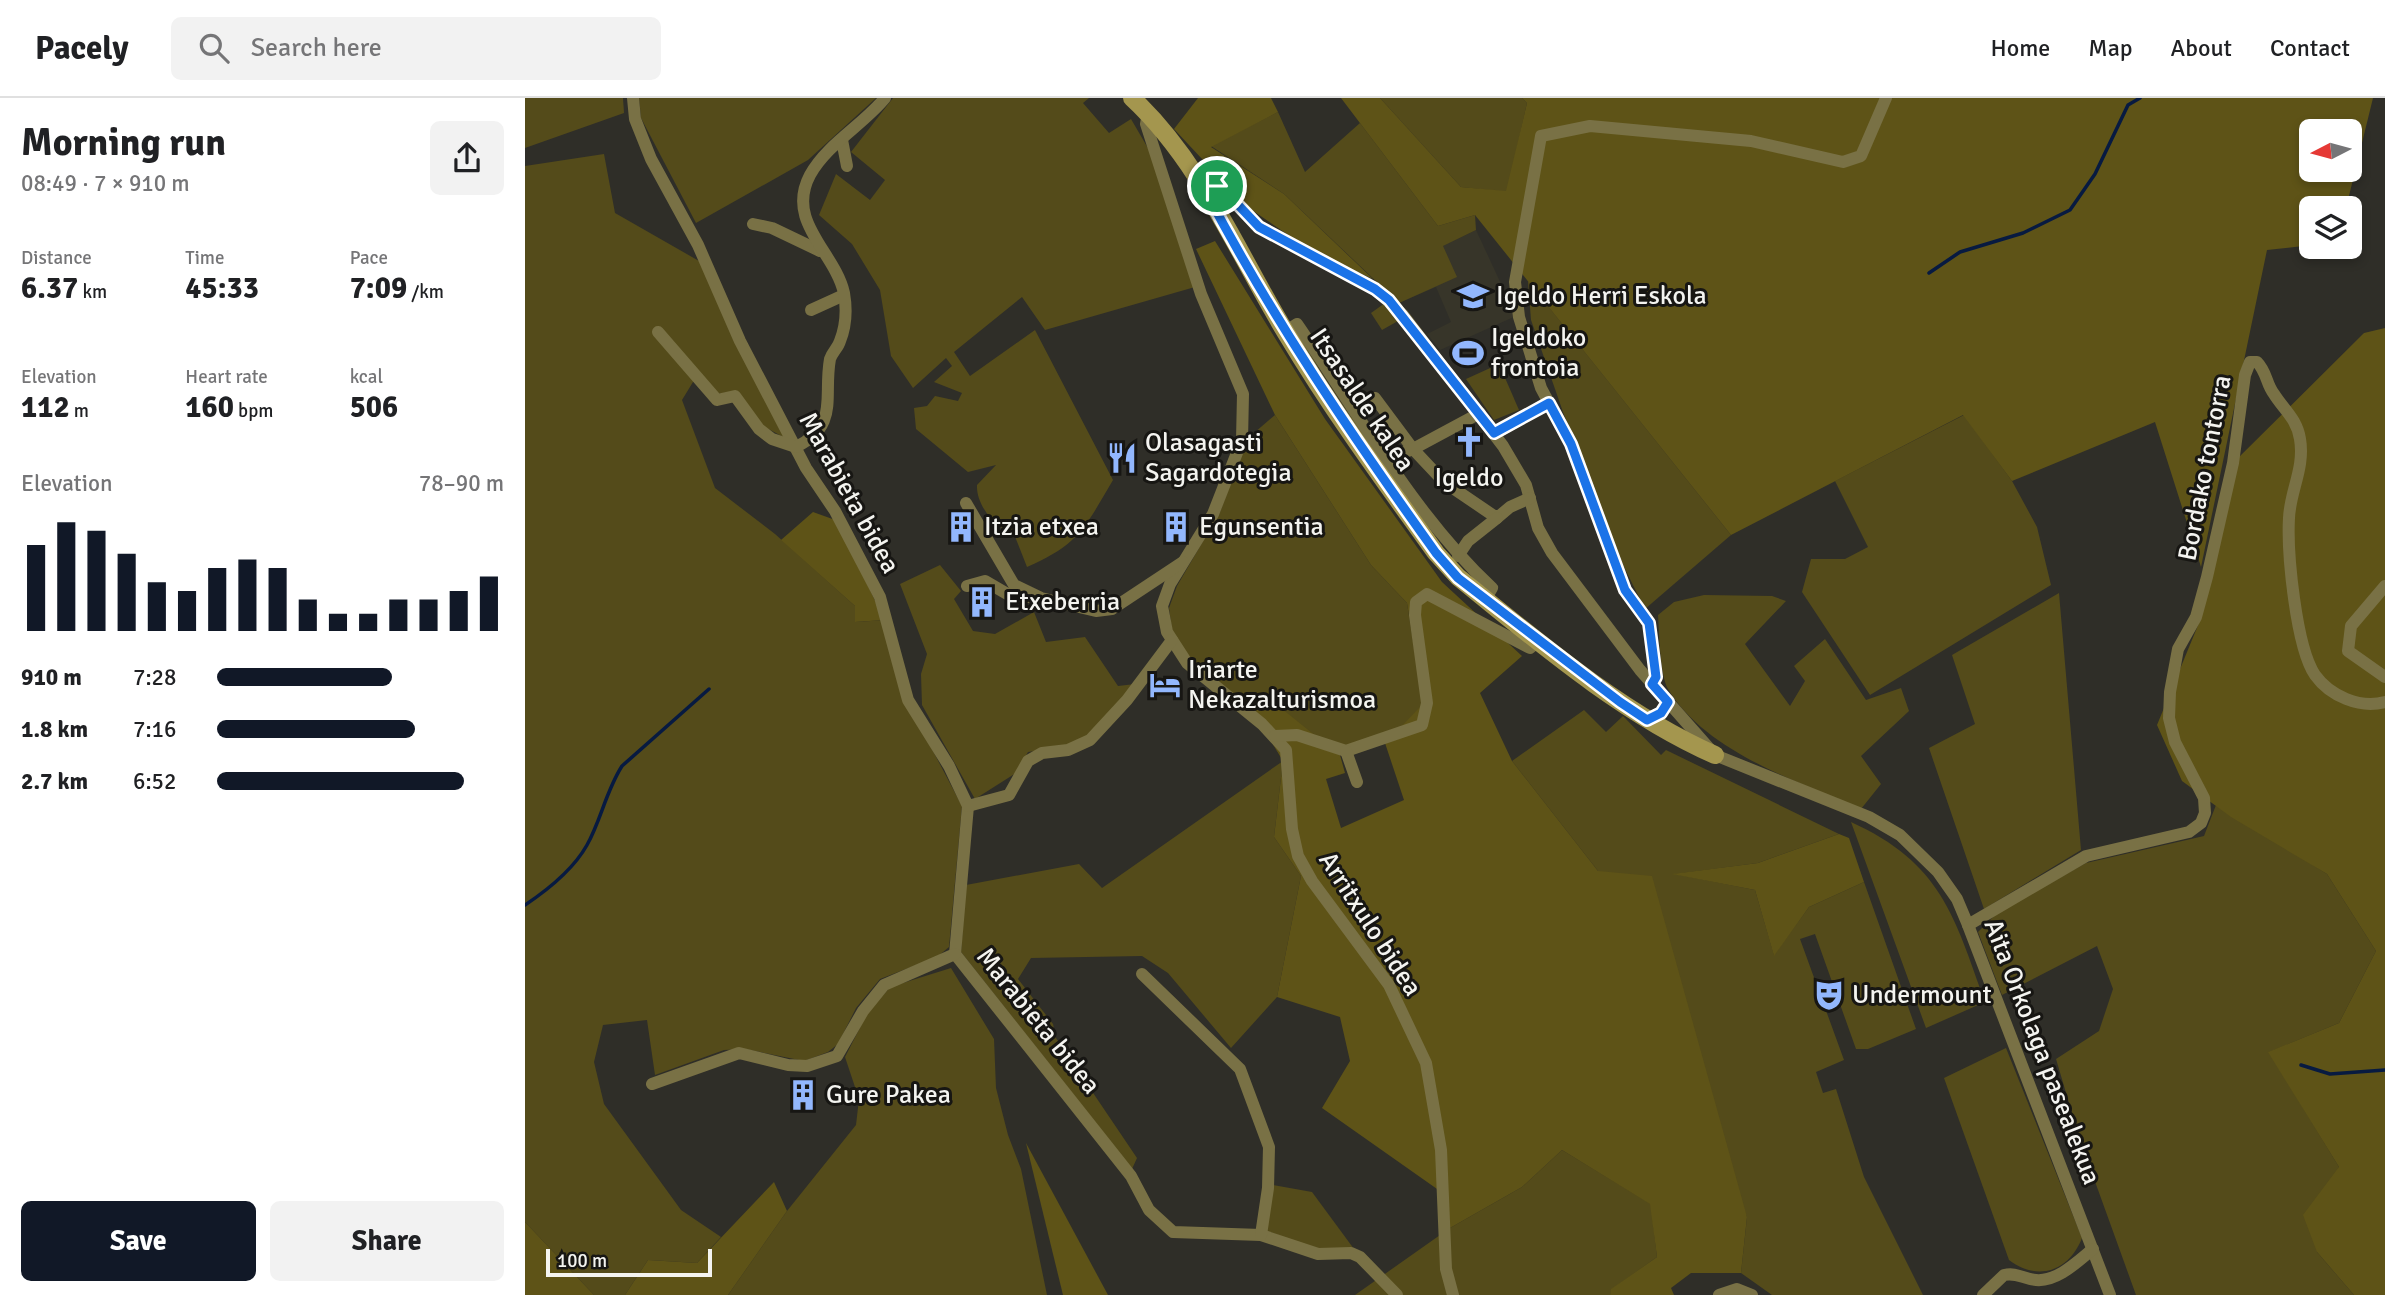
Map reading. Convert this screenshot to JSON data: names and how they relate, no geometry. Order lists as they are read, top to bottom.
{
  "streets": {
    "street": [
      "Itsasalde kalea",
      "Bordako tontorra",
      "Marabieta bidea",
      "Arritxulo bidea",
      "Aita Orkolaga pasealekua"
    ]
  },
  "crossings": [
    ["Itsasalde kalea", "Arritxulo bidea"],
    ["Itsasalde kalea", "Aita Orkolaga pasealekua"],
    ["Bordako tontorra", "Aita Orkolaga pasealekua"]
  ],
  "places": {
    "school or university": ["Igeldo Herri Eskola"],
    "sports": ["Igeldoko frontoia"],
    "church": ["Igeldo"],
    "restaurant": ["Olasagasti Sagardotegia"],
    "building": [
      "Itzia etxea",
      "Egunsentia",
      "Etxeberria",
      "Gure Pakea"
    ],
    "hotel": ["Iriarte Nekazalturismoa"],
    "theatre": ["Undermount"]
  },
  "scale_bar": "100 m",
  "north": "left",
  "page": {
    "header": "Pacely",
    "search": "Search here",
    "nav": [
      "Home",
      "Map",
      "About",
      "Contact"
    ],
    "heading": ["Morning run", "08:49 · 7 × 910 m"],
    "stats": [
      ["Distance", "6.37 km"],
      ["Time", "45:33"],
      ["Pace", "7:09 /km"],
      ["Elevation", "112 m"],
      ["Heart rate", "160 bpm"],
      ["kcal", "506"]
    ],
    "chart": ["Elevation", "78–90 m"],
    "list": [
      {
        "name": "910 m",
        "note": "7:28"
      },
      {
        "name": "1.8 km",
        "note": "7:16"
      },
      {
        "name": "2.7 km",
        "note": "6:52"
      }
    ],
    "buttons": ["Save", "Share"],
    "scale": "100 m"
  }
}
